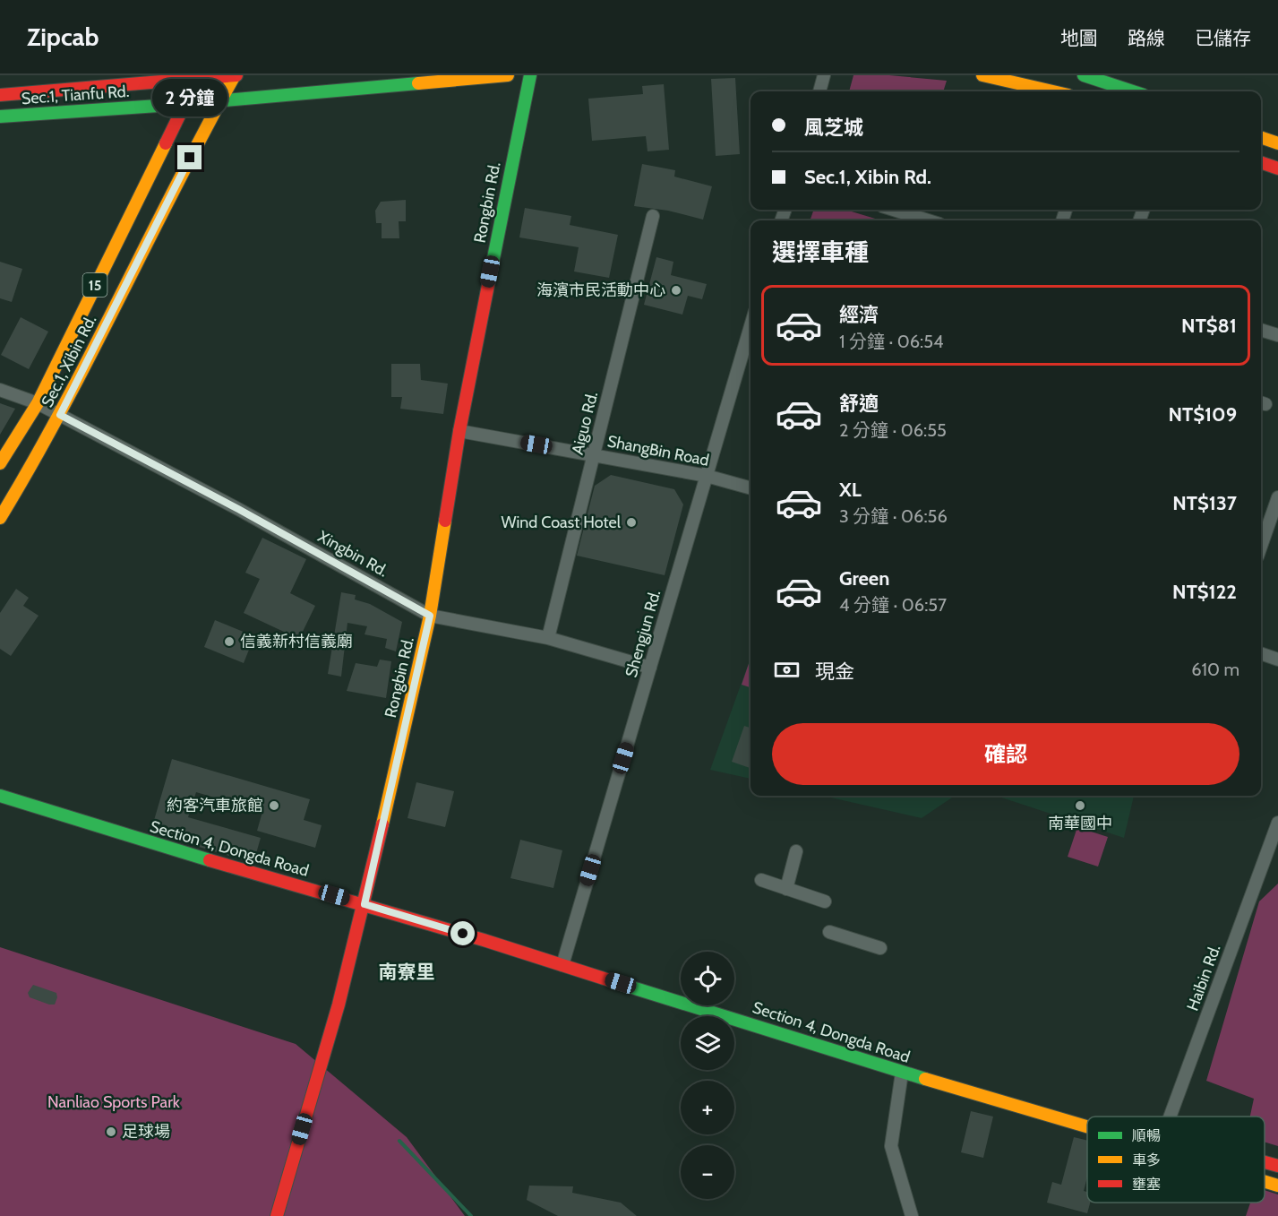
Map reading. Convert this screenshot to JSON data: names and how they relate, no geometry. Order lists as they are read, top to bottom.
{
  "streets": {
    "street": [
      "Sec.1, Tianfu Rd.",
      "Rongbin Rd.",
      "15",
      "Sec.1, Xibin Rd.",
      "Aiguo Rd.",
      "ShangBin Road",
      "Xingbin Rd.",
      "Shengjun Rd.",
      "Section 4, Dongda Road",
      "Haibin Rd."
    ]
  },
  "crossings": [
    ["Sec.1, Tianfu Rd.", "15"],
    ["Sec.1, Tianfu Rd.", "Sec.1, Xibin Rd."],
    ["Rongbin Rd.", "ShangBin Road"],
    ["Rongbin Rd.", "Xingbin Rd."],
    ["Rongbin Rd.", "Section 4, Dongda Road"],
    ["15", "Sec.1, Xibin Rd."],
    ["Sec.1, Xibin Rd.", "Xingbin Rd."],
    ["Aiguo Rd.", "ShangBin Road"],
    ["Aiguo Rd.", "Xingbin Rd."],
    ["ShangBin Road", "Shengjun Rd."],
    ["Xingbin Rd.", "Shengjun Rd."],
    ["Shengjun Rd.", "Section 4, Dongda Road"]
  ],
  "districts": ["南寮里"],
  "parks": ["Nanliao Sports Park"],
  "places": [
    "海濱市民活動中心",
    "Wind Coast Hotel",
    "信義新村信義廟",
    "約客汽車旅館",
    "南華國中",
    "足球場"
  ],
  "legend": ["順暢", "車多", "壅塞"],
  "page": {
    "header": "Zipcab",
    "nav": ["地圖", "路線", "已儲存"],
    "bubble": "2 分鐘",
    "banner": ["風芝城", "Sec.1, Xibin Rd."],
    "heading": "選擇車種",
    "list": [
      {
        "name": "經濟",
        "note": "1 分鐘 · 06:54",
        "value": "NT$81"
      },
      {
        "name": "舒適",
        "note": "2 分鐘 · 06:55",
        "value": "NT$109"
      },
      {
        "name": "XL",
        "note": "3 分鐘 · 06:56",
        "value": "NT$137"
      },
      {
        "name": "Green",
        "note": "4 分鐘 · 06:57",
        "value": "NT$122"
      }
    ],
    "pay": ["現金", "610 m"],
    "buttons": "確認",
    "map_buttons": ["+", "−"]
  }
}
